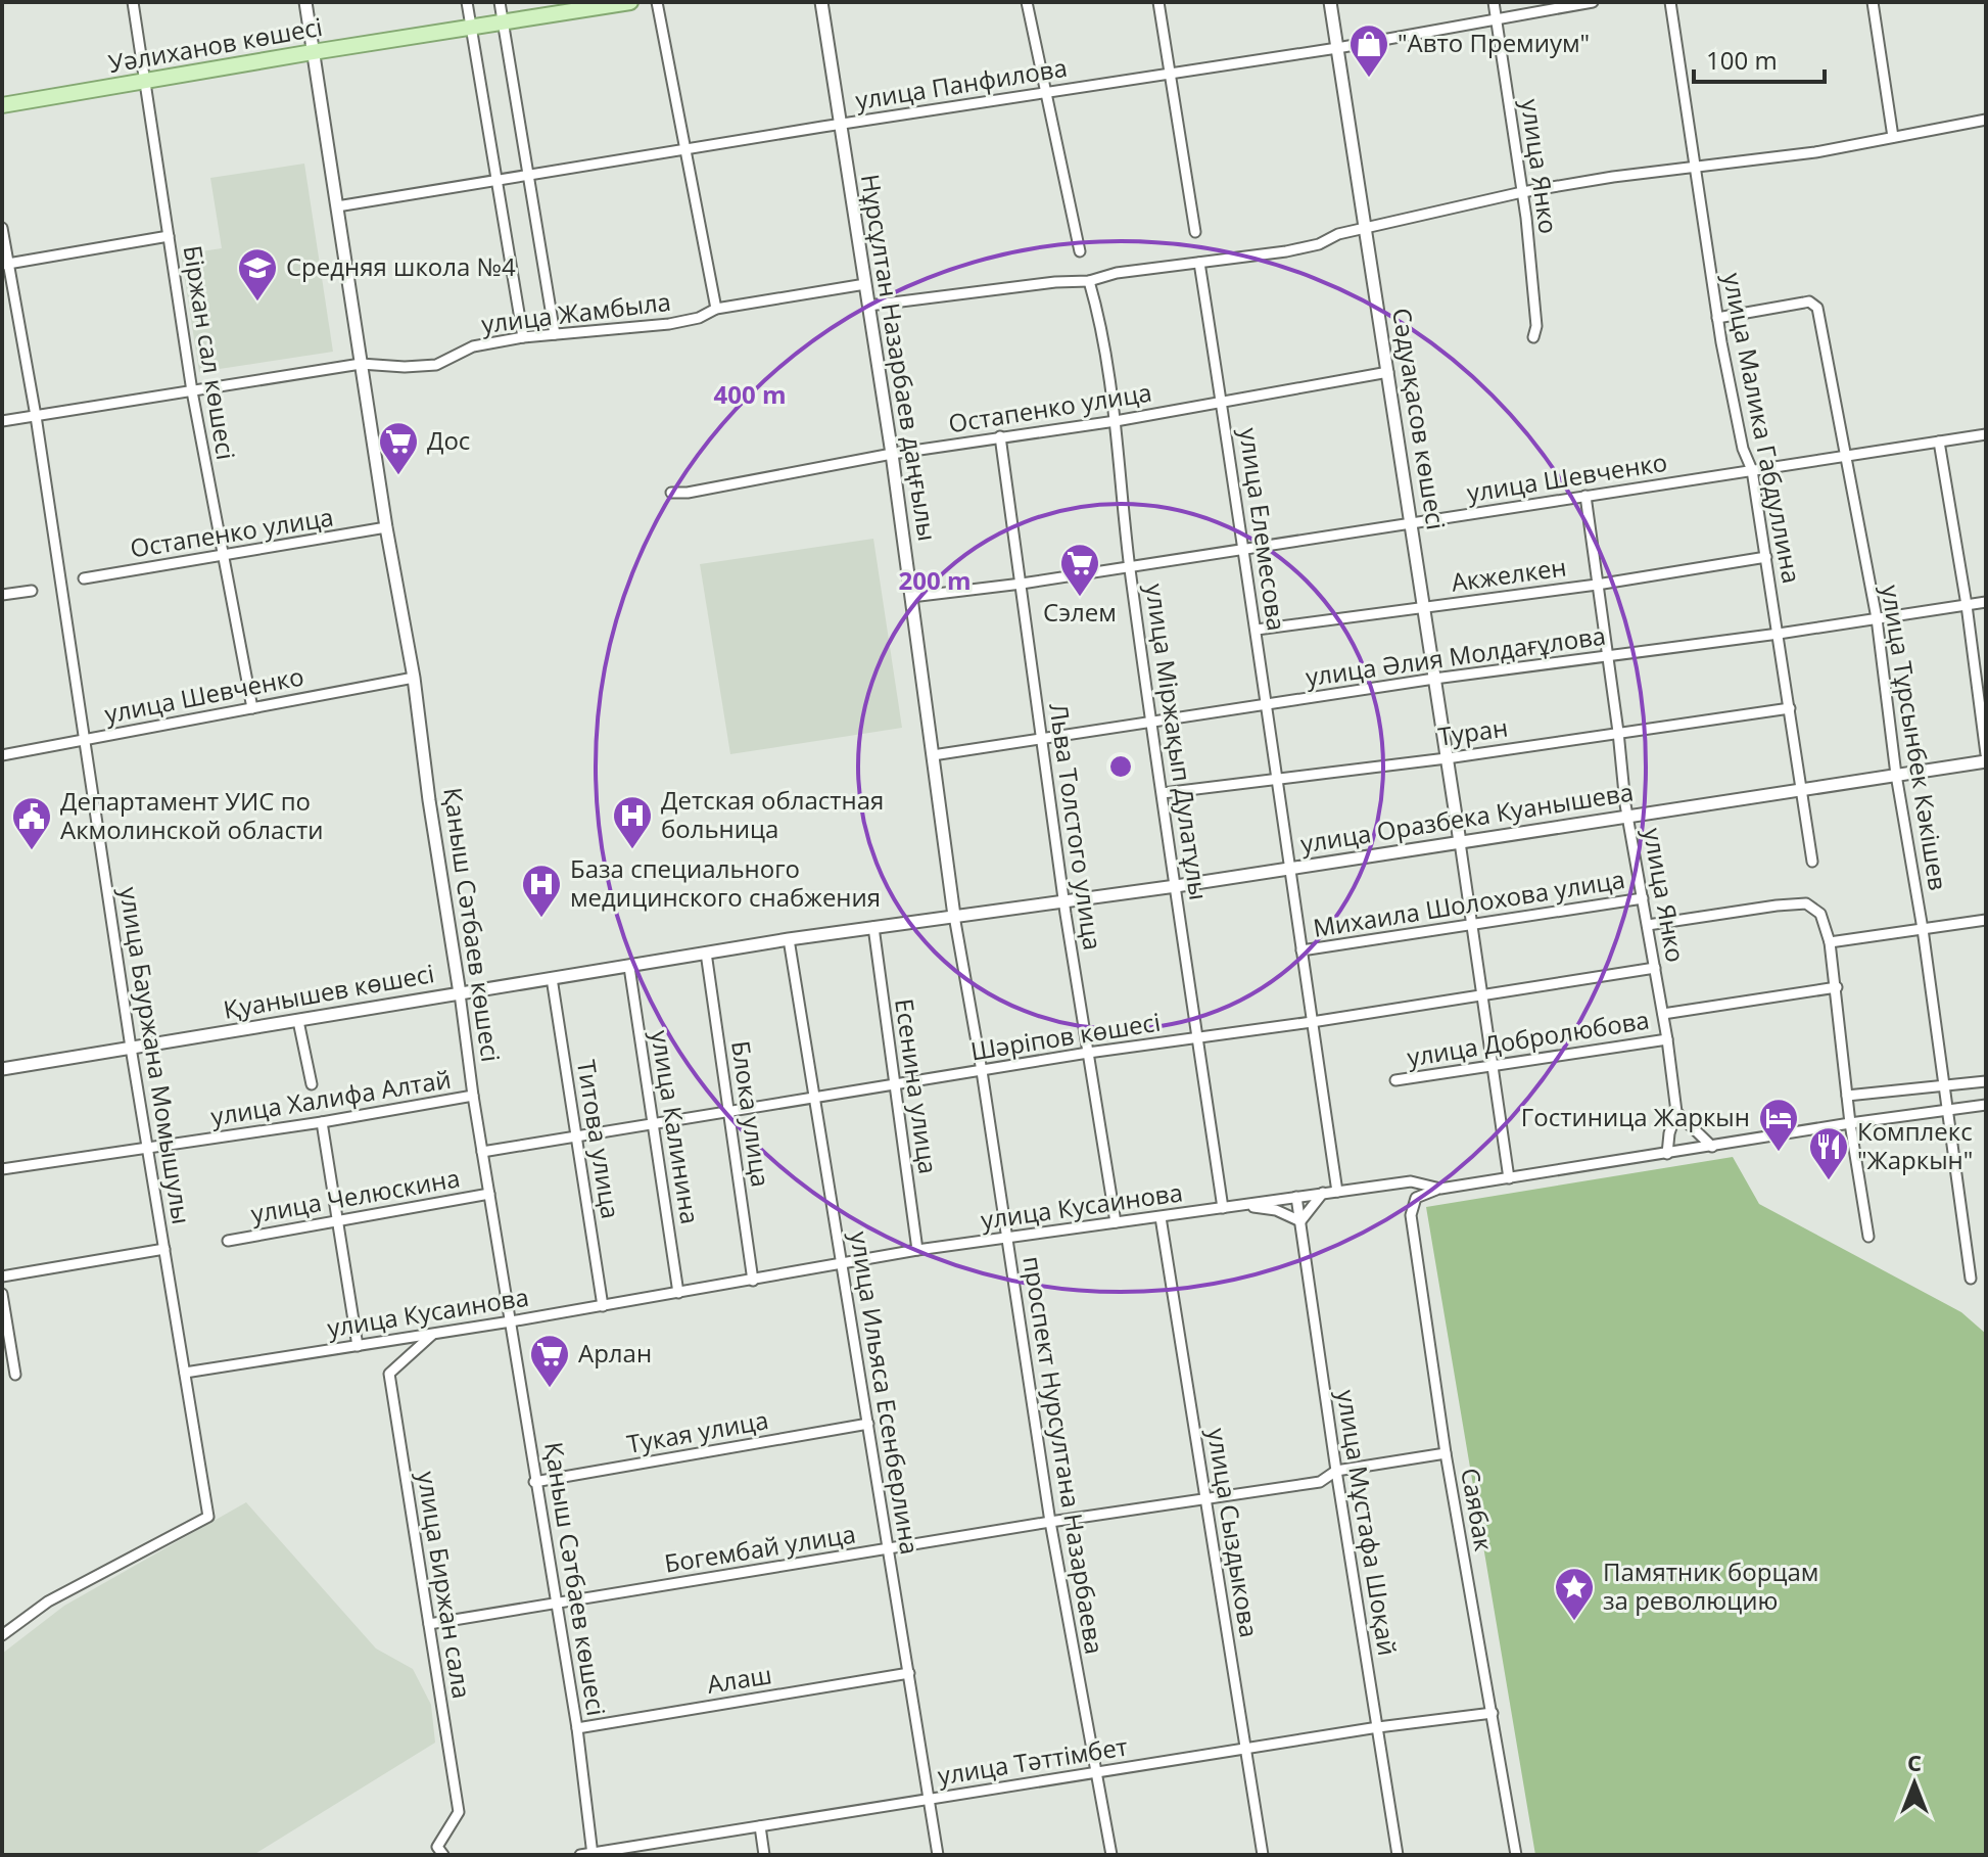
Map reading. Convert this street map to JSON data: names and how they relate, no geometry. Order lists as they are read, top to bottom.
{
  "streets": {
    "main road": ["Уәлиханов көшесі"],
    "street": [
      "улица Панфилова",
      "улица Янко",
      "улица Жамбыла",
      "Біржан сал көшесі",
      "Нұрсұлтан Назарбаев даңғылы",
      "Остапенко улица",
      "Сәдуақасов көшесі",
      "улица Малика Габдуллина",
      "улица Шевченко",
      "улица Елемесова",
      "Акжелкен",
      "улица Әлия Молдағұлова",
      "Туран",
      "улица Тұрсынбек Кәкішев",
      "улица Міржақып Дулатұлы",
      "улица Оразбека Куанышева",
      "Льва Толстого улица",
      "Михаила Шолохова улица",
      "Қаныш Сәтбаев көшесі",
      "Қуанышев көшесі",
      "Шәріпов көшесі",
      "улица Добролюбова",
      "улица Бауржана Момышулы",
      "Есенина улица",
      "улица Халифа Алтай",
      "Блока улица",
      "улица Калинина",
      "Титова улица",
      "улица Челюскина",
      "улица Кусаинова",
      "улица Ильяса Есенберлина",
      "Тукая улица",
      "проспект Нурсултана Назарбаева",
      "Саябак",
      "улица Мұстафа Шоқай",
      "улица Сыздыкова",
      "Богембай улица",
      "улица Биржан сала",
      "Алаш",
      "улица Тәттімбет"
    ]
  },
  "crossings": [
    ["Уәлиханов көшесі", "Біржан сал көшесі"],
    ["Уәлиханов көшесі", "Қаныш Сәтбаев көшесі"],
    ["улица Панфилова", "улица Янко"],
    ["улица Панфилова", "Нұрсұлтан Назарбаев даңғылы"],
    ["улица Панфилова", "Сәдуақасов көшесі"],
    ["улица Панфилова", "Қаныш Сәтбаев көшесі"],
    ["улица Янко", "улица Шевченко"],
    ["улица Янко", "Акжелкен"],
    ["улица Янко", "улица Әлия Молдағұлова"],
    ["улица Янко", "Туран"],
    ["улица Янко", "улица Оразбека Куанышева"],
    ["улица Янко", "Михаила Шолохова улица"],
    ["улица Янко", "Шәріпов көшесі"],
    ["улица Янко", "улица Добролюбова"],
    ["улица Янко", "улица Кусаинова"],
    ["улица Жамбыла", "Біржан сал көшесі"],
    ["улица Жамбыла", "Нұрсұлтан Назарбаев даңғылы"],
    ["улица Жамбыла", "Қаныш Сәтбаев көшесі"],
    ["улица Жамбыла", "улица Бауржана Момышулы"],
    ["Біржан сал көшесі", "Остапенко улица"],
    ["Біржан сал көшесі", "улица Шевченко"],
    ["Нұрсұлтан Назарбаев даңғылы", "Остапенко улица"],
    ["Нұрсұлтан Назарбаев даңғылы", "улица Шевченко"],
    ["Нұрсұлтан Назарбаев даңғылы", "улица Әлия Молдағұлова"],
    ["Нұрсұлтан Назарбаев даңғылы", "улица Оразбека Куанышева"],
    ["Нұрсұлтан Назарбаев даңғылы", "Қуанышев көшесі"],
    ["Нұрсұлтан Назарбаев даңғылы", "проспект Нурсултана Назарбаева"],
    ["Остапенко улица", "Сәдуақасов көшесі"],
    ["Остапенко улица", "улица Елемесова"],
    ["Остапенко улица", "улица Міржақып Дулатұлы"],
    ["Остапенко улица", "Льва Толстого улица"],
    ["Остапенко улица", "Қаныш Сәтбаев көшесі"],
    ["Сәдуақасов көшесі", "улица Шевченко"],
    ["Сәдуақасов көшесі", "Акжелкен"],
    ["Сәдуақасов көшесі", "улица Әлия Молдағұлова"],
    ["Сәдуақасов көшесі", "Туран"],
    ["Сәдуақасов көшесі", "улица Оразбека Куанышева"],
    ["улица Малика Габдуллина", "улица Шевченко"],
    ["улица Малика Габдуллина", "Акжелкен"],
    ["улица Малика Габдуллина", "улица Әлия Молдағұлова"],
    ["улица Малика Габдуллина", "Туран"],
    ["улица Малика Габдуллина", "улица Тұрсынбек Кәкішев"],
    ["улица Малика Габдуллина", "улица Оразбека Куанышева"],
    ["улица Шевченко", "улица Елемесова"],
    ["улица Шевченко", "улица Тұрсынбек Кәкішев"],
    ["улица Шевченко", "улица Міржақып Дулатұлы"],
    ["улица Шевченко", "Льва Толстого улица"],
    ["улица Шевченко", "Қаныш Сәтбаев көшесі"],
    ["улица Шевченко", "улица Бауржана Момышулы"],
    ["улица Елемесова", "Акжелкен"],
    ["улица Елемесова", "улица Әлия Молдағұлова"],
    ["улица Елемесова", "Туран"],
    ["улица Елемесова", "улица Оразбека Куанышева"],
    ["улица Елемесова", "Михаила Шолохова улица"],
    ["улица Елемесова", "Шәріпов көшесі"],
    ["улица Елемесова", "улица Кусаинова"],
    ["улица Әлия Молдағұлова", "улица Тұрсынбек Кәкішев"],
    ["улица Әлия Молдағұлова", "улица Міржақып Дулатұлы"],
    ["улица Әлия Молдағұлова", "Льва Толстого улица"],
    ["Туран", "улица Міржақып Дулатұлы"],
    ["улица Тұрсынбек Кәкішев", "улица Оразбека Куанышева"],
    ["улица Тұрсынбек Кәкішев", "улица Кусаинова"],
    ["улица Міржақып Дулатұлы", "улица Оразбека Куанышева"],
    ["улица Міржақып Дулатұлы", "Шәріпов көшесі"],
    ["улица Міржақып Дулатұлы", "улица Кусаинова"],
    ["улица Оразбека Куанышева", "Льва Толстого улица"],
    ["улица Оразбека Куанышева", "Қуанышев көшесі"],
    ["улица Оразбека Куанышева", "проспект Нурсултана Назарбаева"],
    ["Льва Толстого улица", "Шәріпов көшесі"],
    ["Льва Толстого улица", "улица Кусаинова"],
    ["Қаныш Сәтбаев көшесі", "Қуанышев көшесі"],
    ["Қаныш Сәтбаев көшесі", "Шәріпов көшесі"],
    ["Қаныш Сәтбаев көшесі", "улица Халифа Алтай"],
    ["Қаныш Сәтбаев көшесі", "улица Челюскина"],
    ["Қаныш Сәтбаев көшесі", "улица Кусаинова"],
    ["Қаныш Сәтбаев көшесі", "Тукая улица"],
    ["Қаныш Сәтбаев көшесі", "Богембай улица"],
    ["Қаныш Сәтбаев көшесі", "Алаш"],
    ["Қаныш Сәтбаев көшесі", "улица Тәттімбет"],
    ["Қуанышев көшесі", "улица Бауржана Момышулы"],
    ["Қуанышев көшесі", "Есенина улица"],
    ["Қуанышев көшесі", "Блока улица"],
    ["Қуанышев көшесі", "улица Калинина"],
    ["Қуанышев көшесі", "Титова улица"],
    ["Қуанышев көшесі", "улица Ильяса Есенберлина"],
    ["Қуанышев көшесі", "проспект Нурсултана Назарбаева"],
    ["Шәріпов көшесі", "Есенина улица"],
    ["Шәріпов көшесі", "Блока улица"],
    ["Шәріпов көшесі", "улица Калинина"],
    ["Шәріпов көшесі", "Титова улица"],
    ["Шәріпов көшесі", "улица Ильяса Есенберлина"],
    ["Шәріпов көшесі", "проспект Нурсултана Назарбаева"],
    ["улица Бауржана Момышулы", "улица Халифа Алтай"],
    ["улица Бауржана Момышулы", "улица Кусаинова"],
    ["Есенина улица", "улица Кусаинова"],
    ["Блока улица", "улица Кусаинова"],
    ["улица Калинина", "улица Кусаинова"],
    ["Титова улица", "улица Кусаинова"],
    ["улица Кусаинова", "улица Ильяса Есенберлина"],
    ["улица Кусаинова", "проспект Нурсултана Назарбаева"],
    ["улица Кусаинова", "Саябак"],
    ["улица Кусаинова", "улица Мұстафа Шоқай"],
    ["улица Кусаинова", "улица Сыздыкова"],
    ["улица Кусаинова", "улица Биржан сала"],
    ["улица Ильяса Есенберлина", "Тукая улица"],
    ["улица Ильяса Есенберлина", "Богембай улица"],
    ["улица Ильяса Есенберлина", "Алаш"],
    ["улица Ильяса Есенберлина", "улица Тәттімбет"],
    ["проспект Нурсултана Назарбаева", "Богембай улица"],
    ["проспект Нурсултана Назарбаева", "улица Тәттімбет"],
    ["Саябак", "Богембай улица"],
    ["Саябак", "улица Тәттімбет"],
    ["улица Мұстафа Шоқай", "Богембай улица"],
    ["улица Мұстафа Шоқай", "улица Тәттімбет"],
    ["улица Сыздыкова", "Богембай улица"],
    ["улица Сыздыкова", "улица Тәттімбет"],
    ["Богембай улица", "улица Биржан сала"]
  ],
  "places": {
    "shop": ["\"Авто Премиум\""],
    "school or university": ["Средняя школа №4"],
    "supermarket": ["Дос", "Сэлем", "Арлан"],
    "hospital": ["Детская областная больница", "База специального медицинского снабжения"],
    "public building": ["Департамент УИС по Акмолинской области"],
    "hotel": ["Гостиница Жаркын"],
    "restaurant": ["Комплекс \"Жаркын\""],
    "place": ["Памятник борцам за революцию"]
  },
  "scale_bar": "100 m",
  "north": "top",
  "rings": ["400 m", "200 m"]
}
